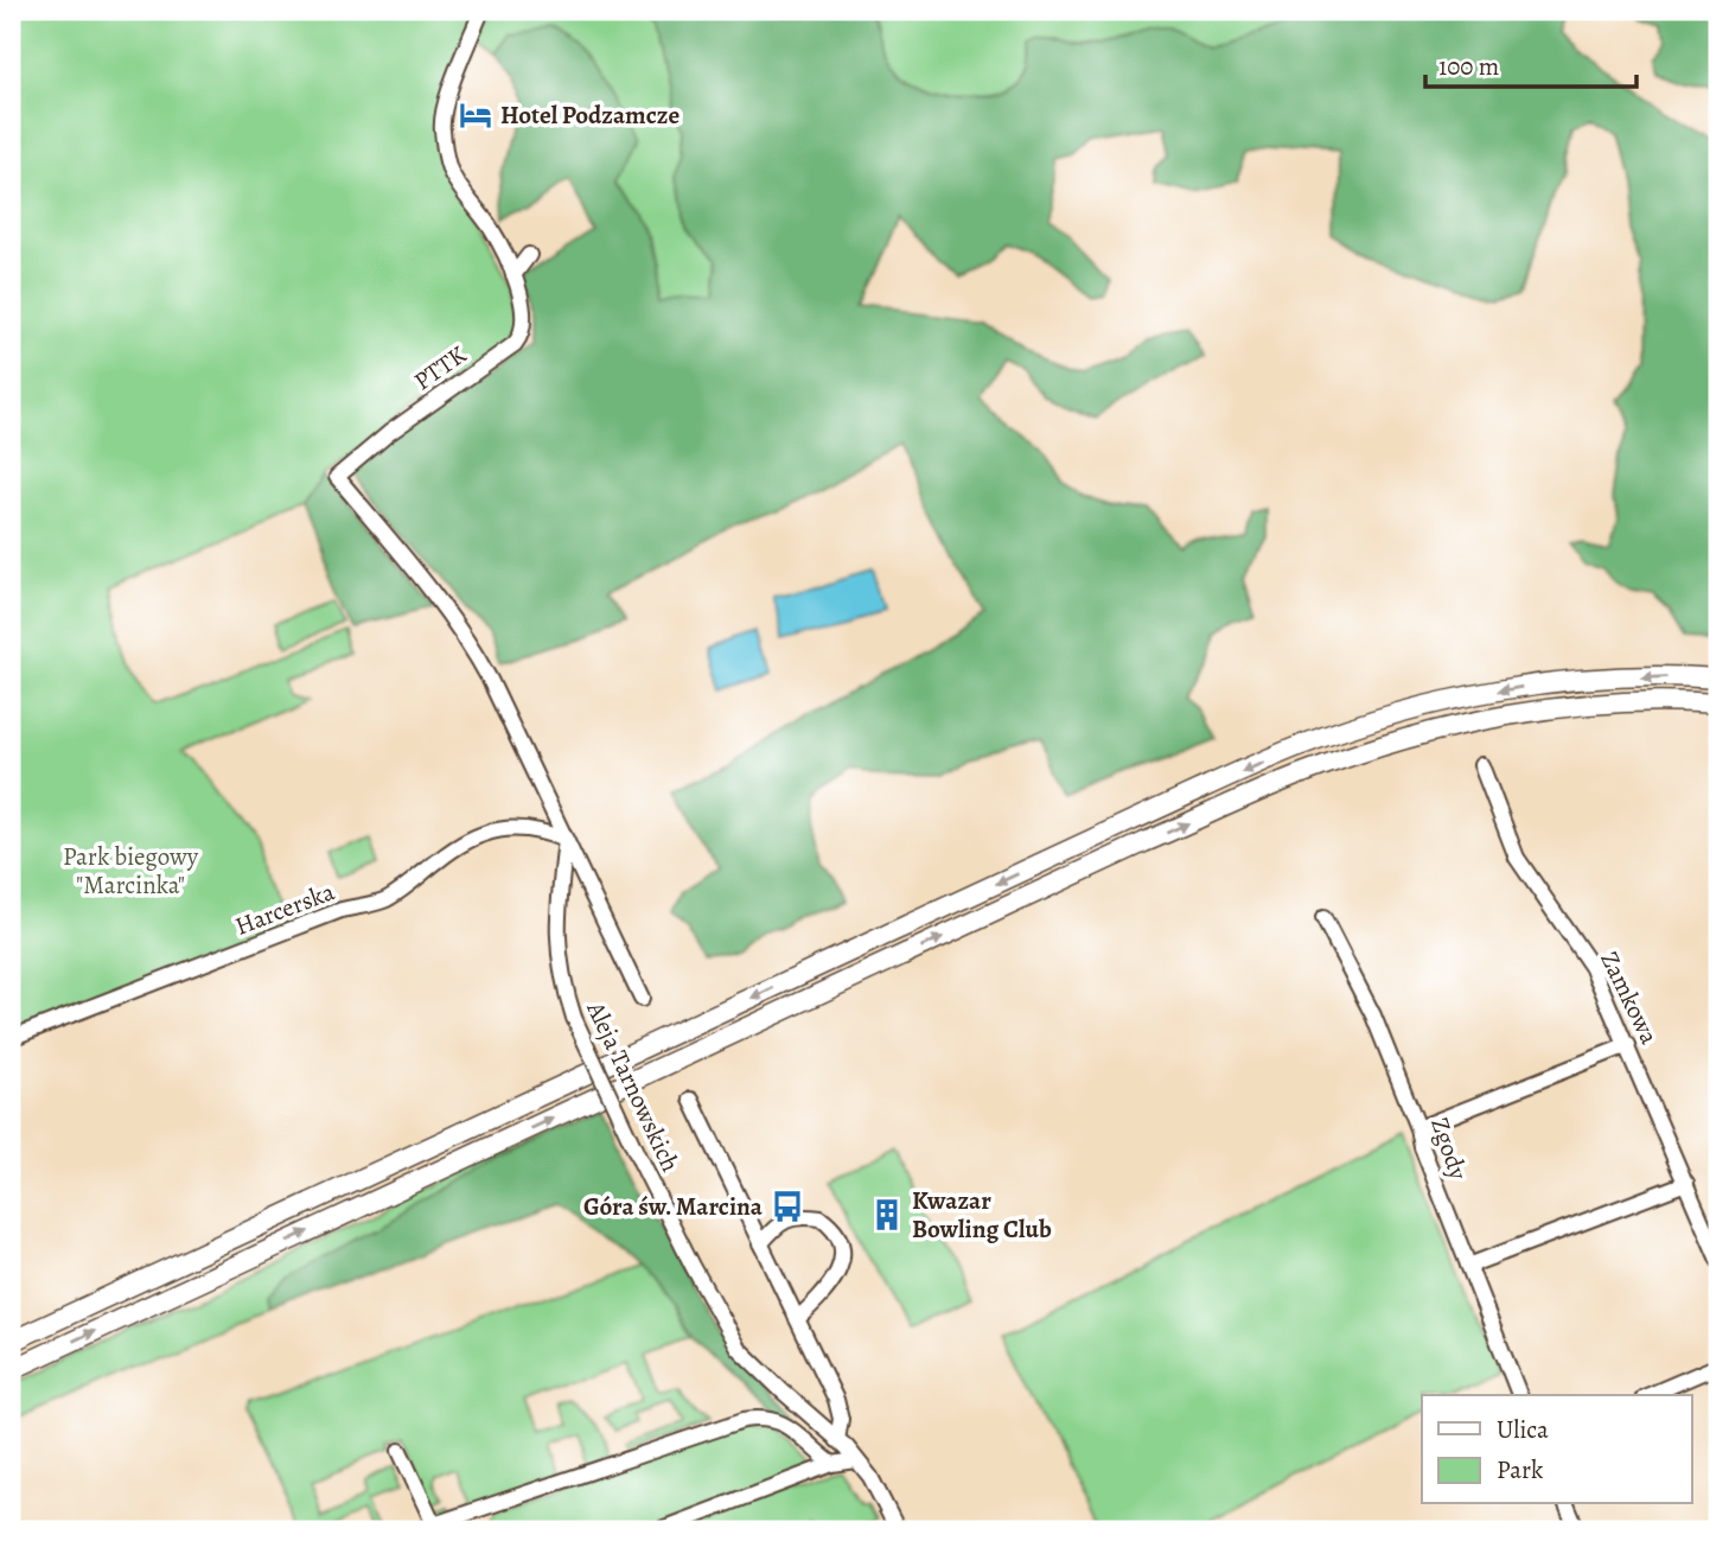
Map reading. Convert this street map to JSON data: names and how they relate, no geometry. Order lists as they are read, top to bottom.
{
  "streets": {
    "street": [
      "PTTK",
      "Harcerska",
      "Zamkowa",
      "Aleja Tarnowskich",
      "Zgody"
    ]
  },
  "crossings": [
    ["PTTK", "Aleja Tarnowskich"],
    ["Harcerska", "Aleja Tarnowskich"]
  ],
  "parks": ["Park biegowy \"Marcinka\""],
  "places": {
    "hotel": ["Hotel Podzamcze"],
    "bus stop": ["Góra św. Marcina"],
    "building": ["Kwazar Bowling Club"]
  },
  "legend": ["Ulica", "Park"],
  "scale_bar": "100 m"
}
